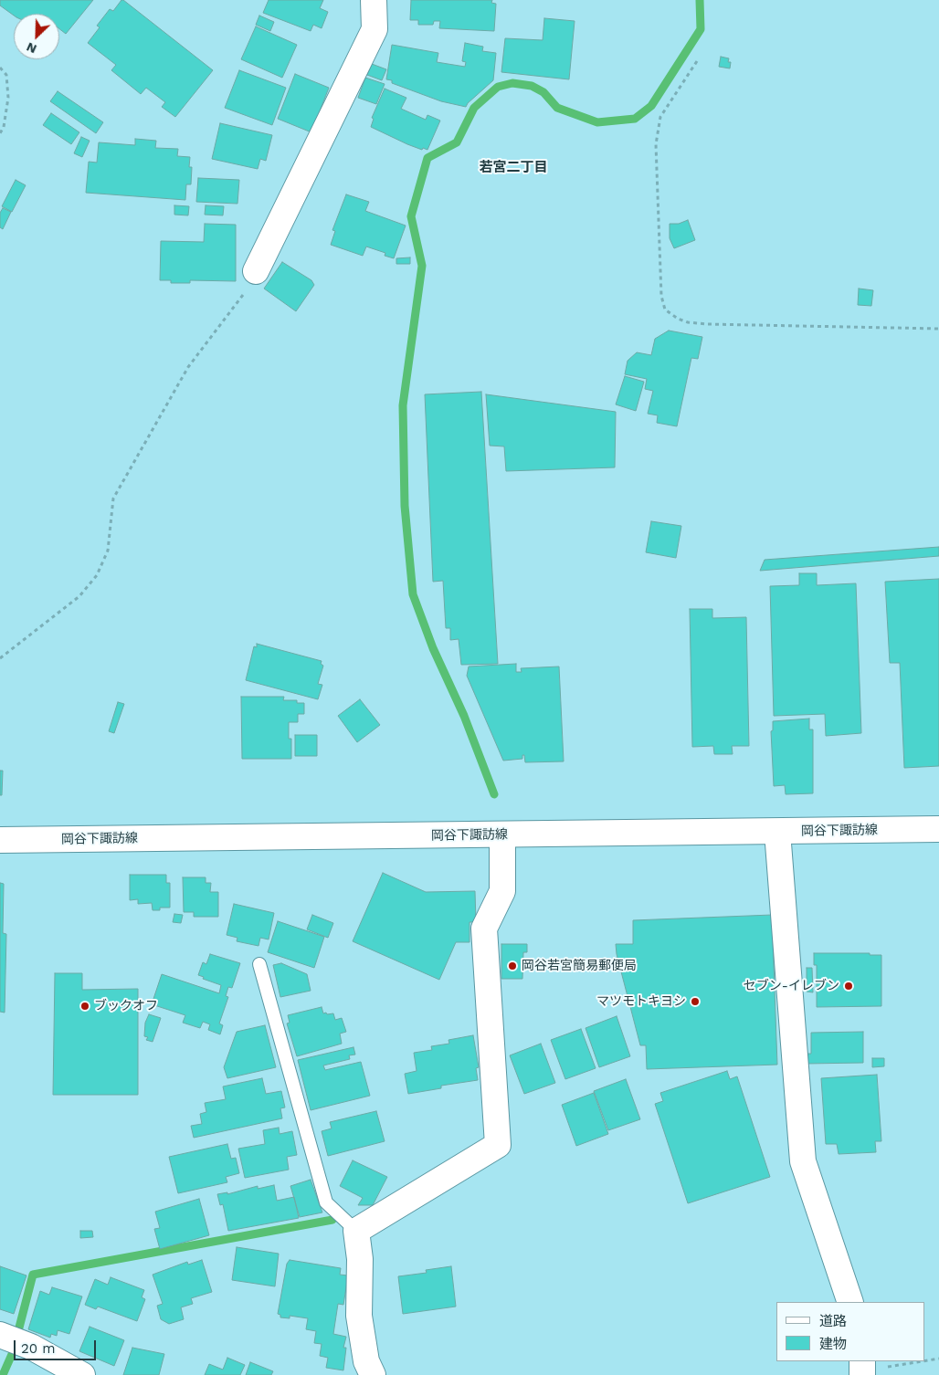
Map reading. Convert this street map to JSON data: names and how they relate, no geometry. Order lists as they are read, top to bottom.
{
  "streets": {
    "street": ["岡谷下諏訪線"]
  },
  "districts": ["若宮二丁目"],
  "places": [
    "岡谷若宮簡易郵便局",
    "セブン-イレブン",
    "マツモトキヨシ",
    "ブックオフ"
  ],
  "legend": ["道路", "建物"],
  "scale_bar": "20 m",
  "north": "bottom left"
}
